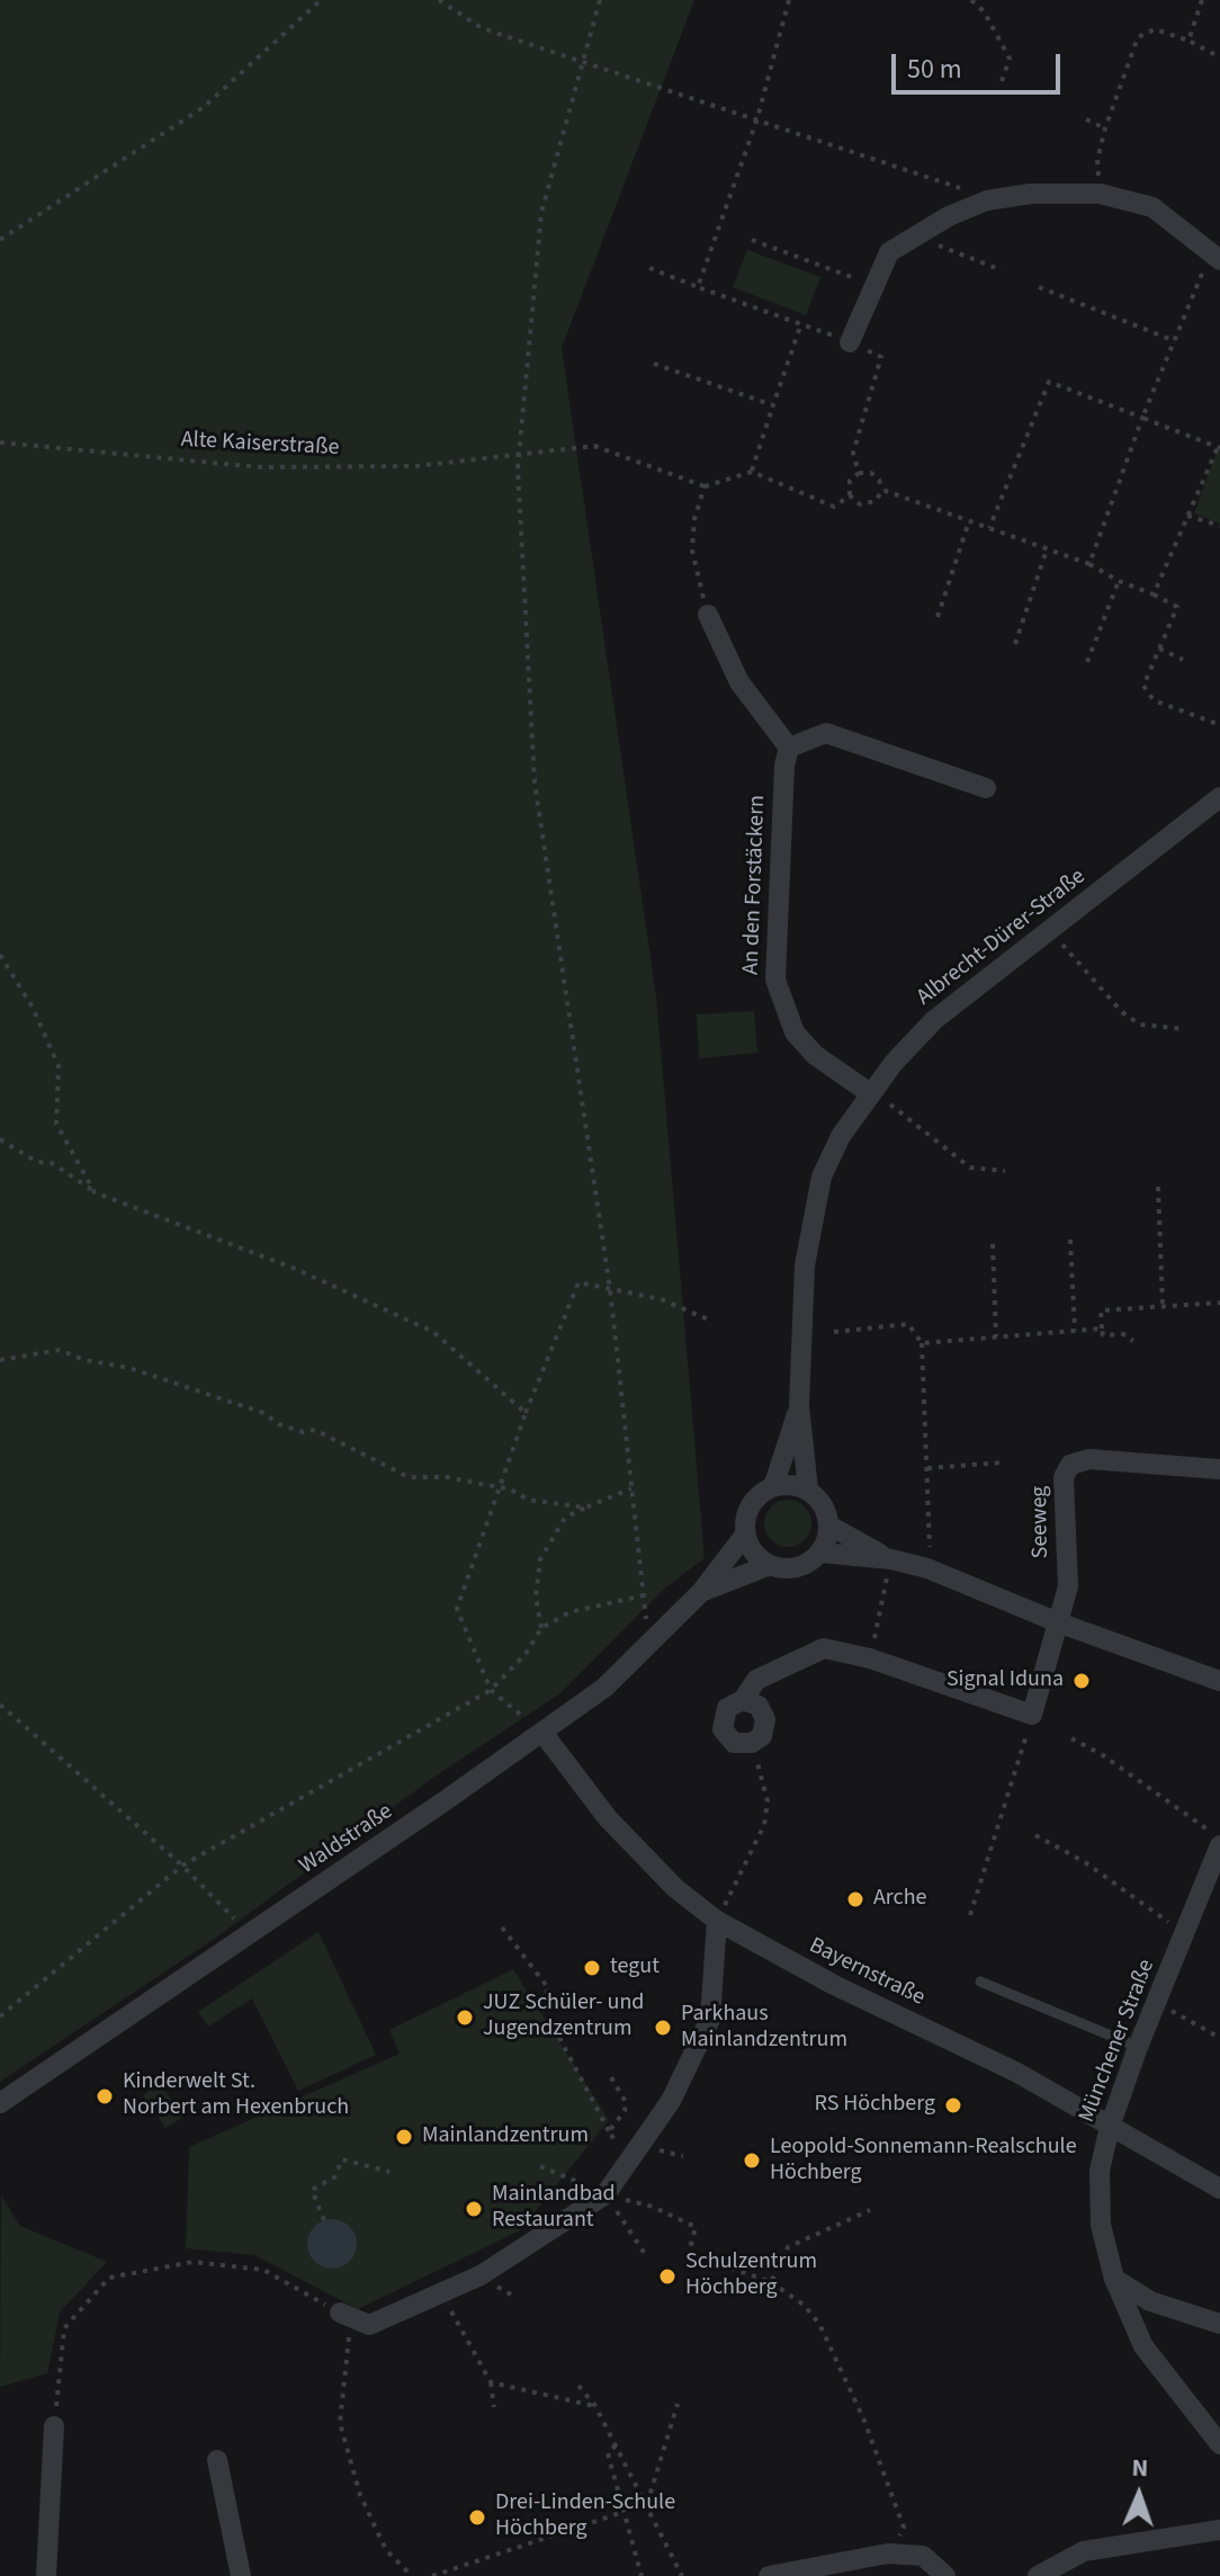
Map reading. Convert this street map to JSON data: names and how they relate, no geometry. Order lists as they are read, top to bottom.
{
  "streets": {
    "street": [
      "An den Forstäckern",
      "Albrecht-Dürer-Straße",
      "Seeweg",
      "Waldstraße",
      "Bayernstraße",
      "Münchener Straße"
    ],
    "path": ["Alte Kaiserstraße"]
  },
  "crossings": [
    ["An den Forstäckern", "Albrecht-Dürer-Straße"],
    ["Albrecht-Dürer-Straße", "Waldstraße"],
    ["Waldstraße", "Bayernstraße"],
    ["Bayernstraße", "Münchener Straße"]
  ],
  "places": [
    "Signal Iduna",
    "Arche",
    "tegut",
    "JUZ Schüler- und Jugendzentrum",
    "Parkhaus Mainlandzentrum",
    "Kinderwelt St. Norbert am Hexenbruch",
    "RS Höchberg",
    "Mainlandzentrum",
    "Leopold-Sonnemann-Realschule Höchberg",
    "Mainlandbad Restaurant",
    "Schulzentrum Höchberg",
    "Drei-Linden-Schule Höchberg"
  ],
  "scale_bar": "50 m",
  "north": "top"
}
